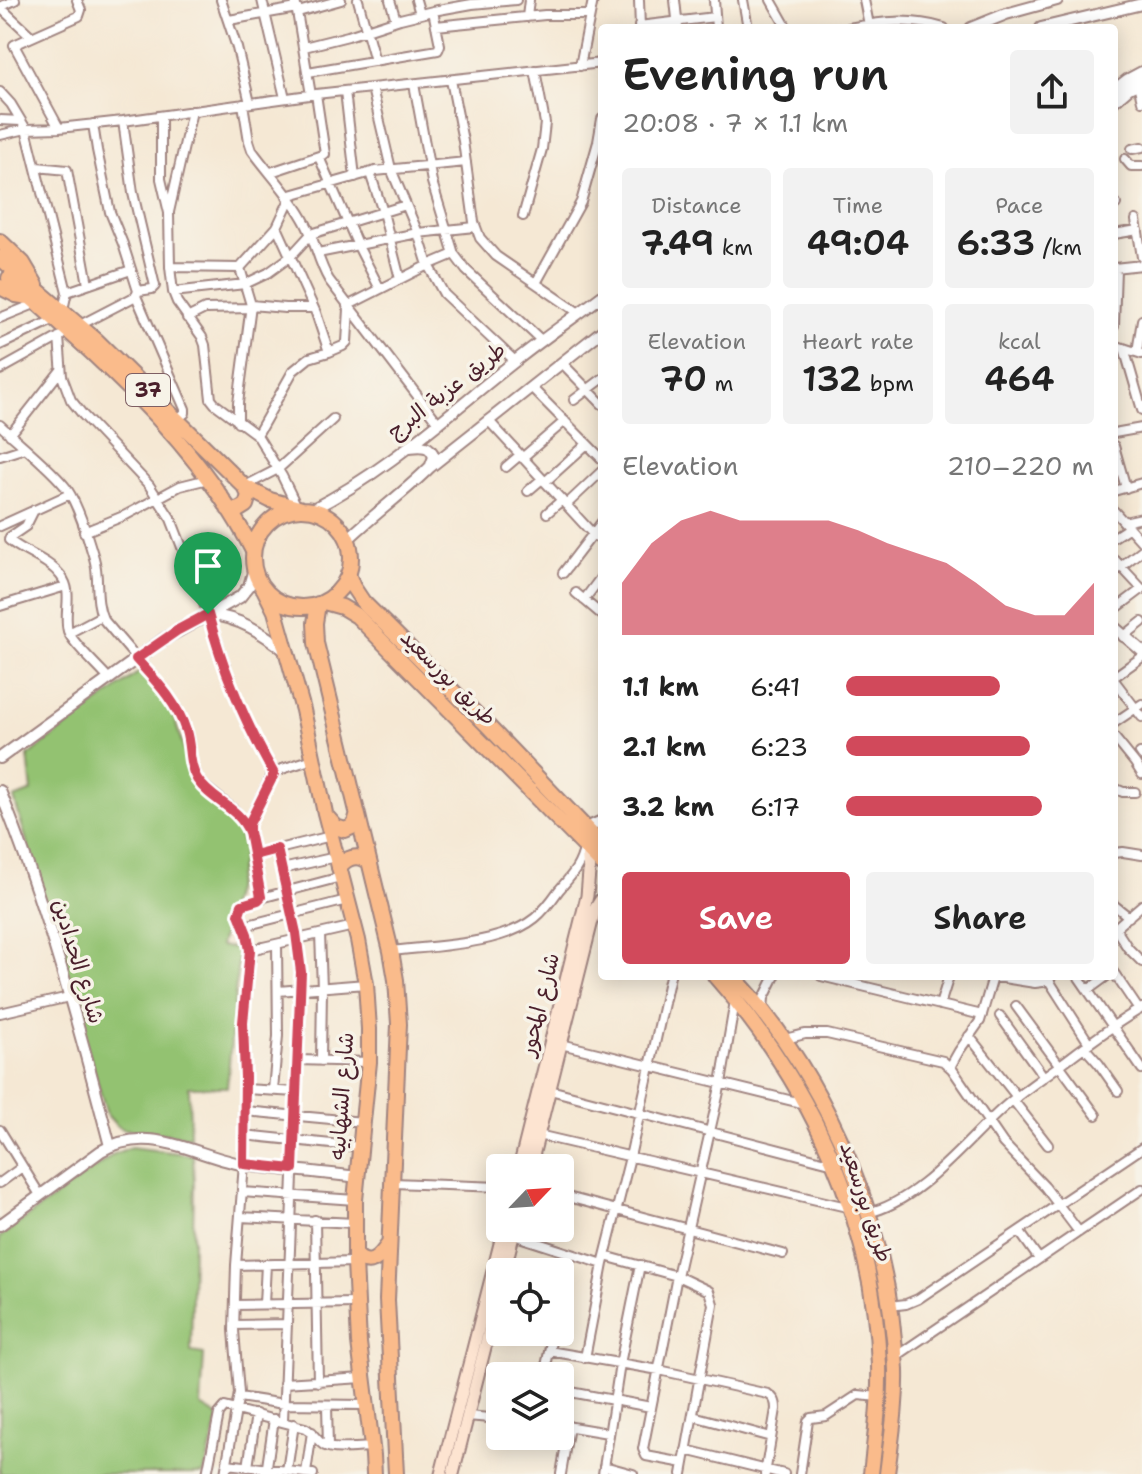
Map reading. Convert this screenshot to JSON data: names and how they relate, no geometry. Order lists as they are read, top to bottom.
{
  "streets": {
    "highway": ["37", "طريق بورسعيد", "شارع الشهابيه"],
    "main road": ["شارع المحور"],
    "street": ["طريق عزبة البرج", "شارع الحدادين"]
  },
  "crossings": [
    ["37", "طريق عزبة البرج"],
    ["37", "طريق بورسعيد"],
    ["37", "شارع الشهابيه"],
    ["طريق عزبة البرج", "طريق بورسعيد"],
    ["طريق عزبة البرج", "شارع الشهابيه"],
    ["طريق بورسعيد", "شارع المحور"],
    ["طريق بورسعيد", "شارع الشهابيه"]
  ],
  "north": "top right",
  "page": {
    "heading": ["Evening run", "20:08 · 7 × 1.1 km"],
    "stats": [
      ["Distance", "7.49 km"],
      ["Time", "49:04"],
      ["Pace", "6:33 /km"],
      ["Elevation", "70 m"],
      ["Heart rate", "132 bpm"],
      ["kcal", "464"]
    ],
    "chart": ["Elevation", "210–220 m"],
    "list": [
      {
        "name": "1.1 km",
        "note": "6:41"
      },
      {
        "name": "2.1 km",
        "note": "6:23"
      },
      {
        "name": "3.2 km",
        "note": "6:17"
      }
    ],
    "buttons": ["Save", "Share"]
  }
}
